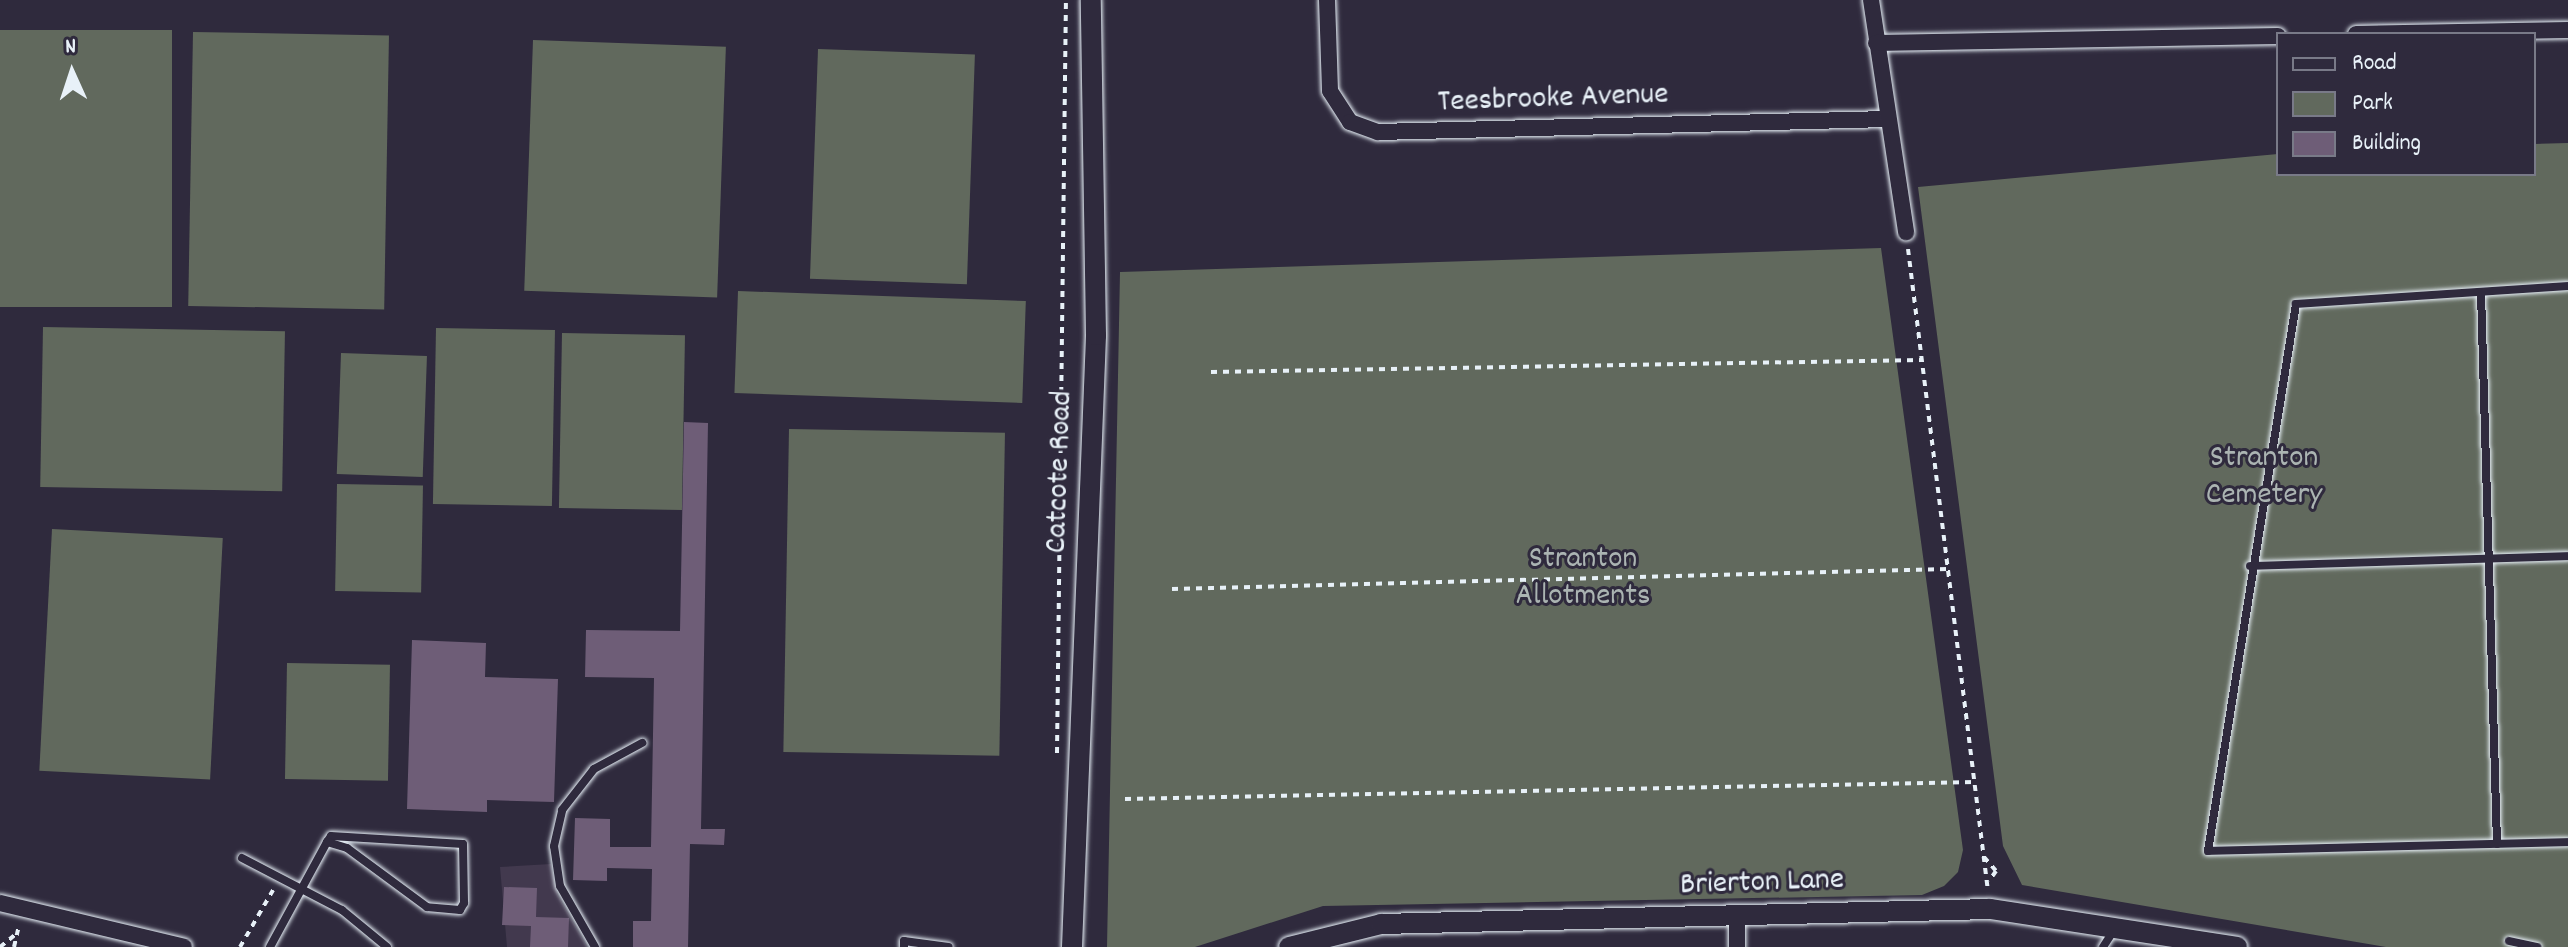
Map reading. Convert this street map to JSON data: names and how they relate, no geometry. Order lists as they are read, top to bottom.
{
  "streets": {
    "street": ["Teesbrooke Avenue", "Catcote Road", "Brierton Lane"]
  },
  "parks": ["Stranton Cemetery", "Stranton Allotments"],
  "legend": ["Road", "Park", "Building"],
  "north": "top"
}
